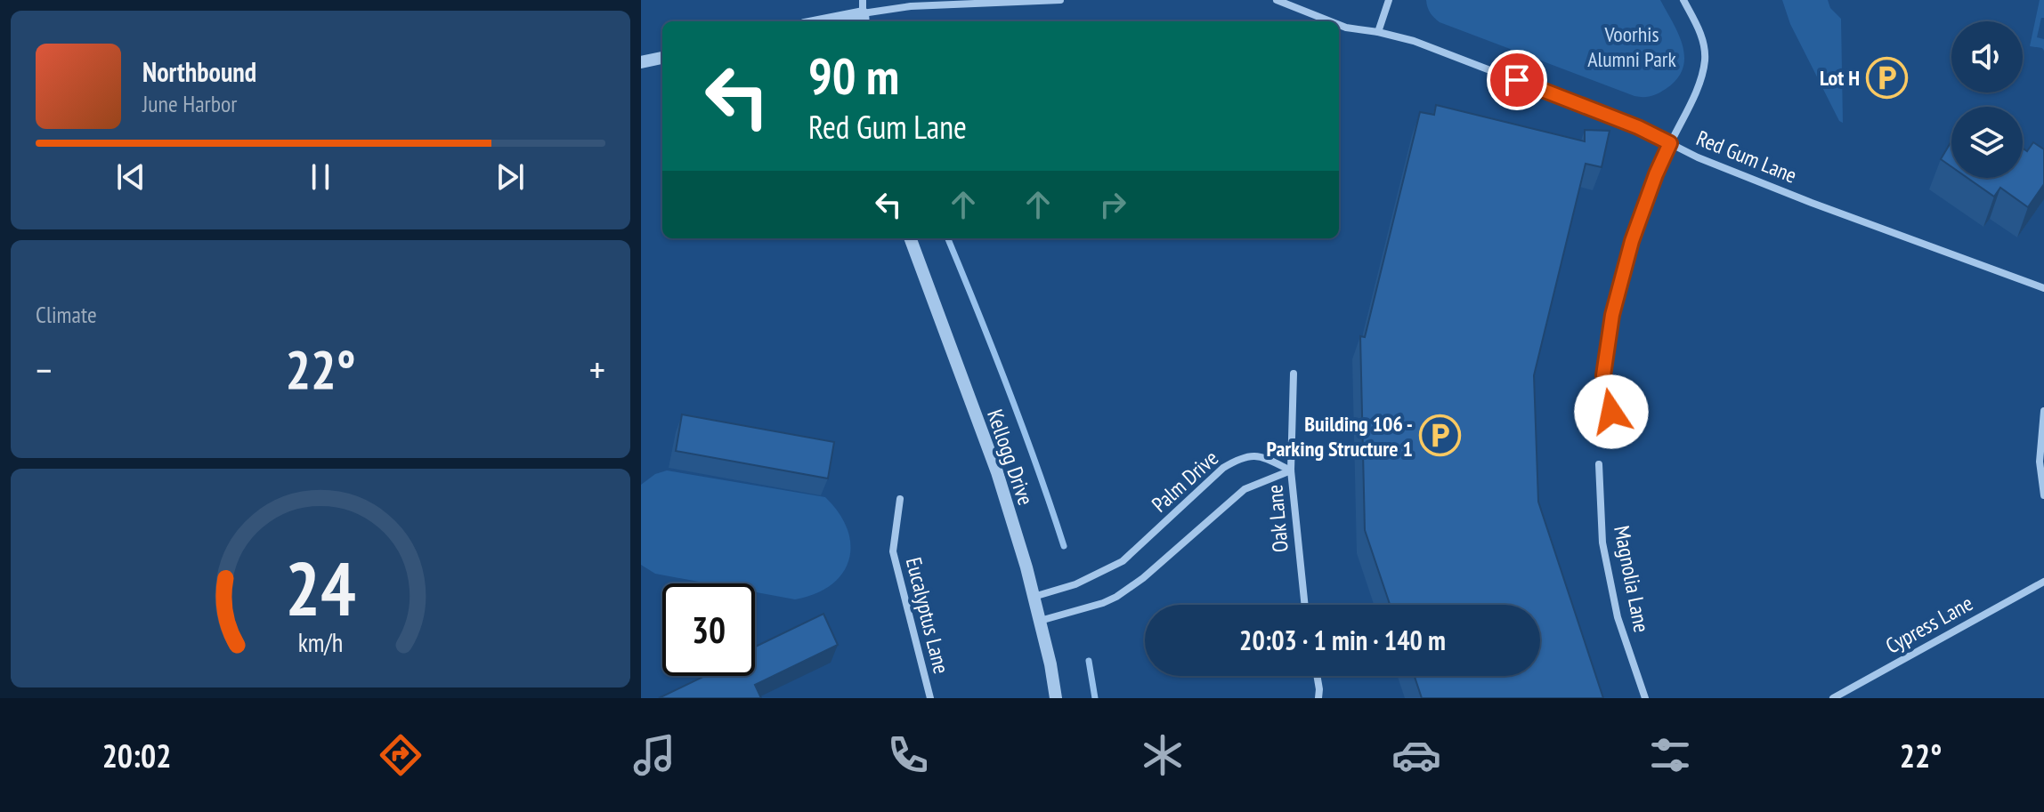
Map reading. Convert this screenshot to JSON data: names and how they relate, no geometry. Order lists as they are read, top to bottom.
{
  "streets": {
    "street": [
      "Red Gum Lane",
      "Kellogg Drive",
      "Palm Drive",
      "Oak Lane",
      "Magnolia Lane",
      "Eucalyptus Lane",
      "Cypress Lane"
    ]
  },
  "crossings": [
    ["Kellogg Drive", "Palm Drive"],
    ["Palm Drive", "Oak Lane"]
  ],
  "parks": ["Voorhis Alumni Park"],
  "places": {
    "parking": ["Lot H", "Building 106 - Parking Structure 1"]
  },
  "page": {
    "turn": ["90 m", "Red Gum Lane"],
    "song": ["Northbound", "June Harbor"],
    "tile": "Climate",
    "heat": ["−", "22°", "+"],
    "limit": "30",
    "trip": "20:03 · 1 min · 140 m",
    "tabs": ["20:02", "22°"],
    "gauge": ["24", "km/h"]
  }
}
